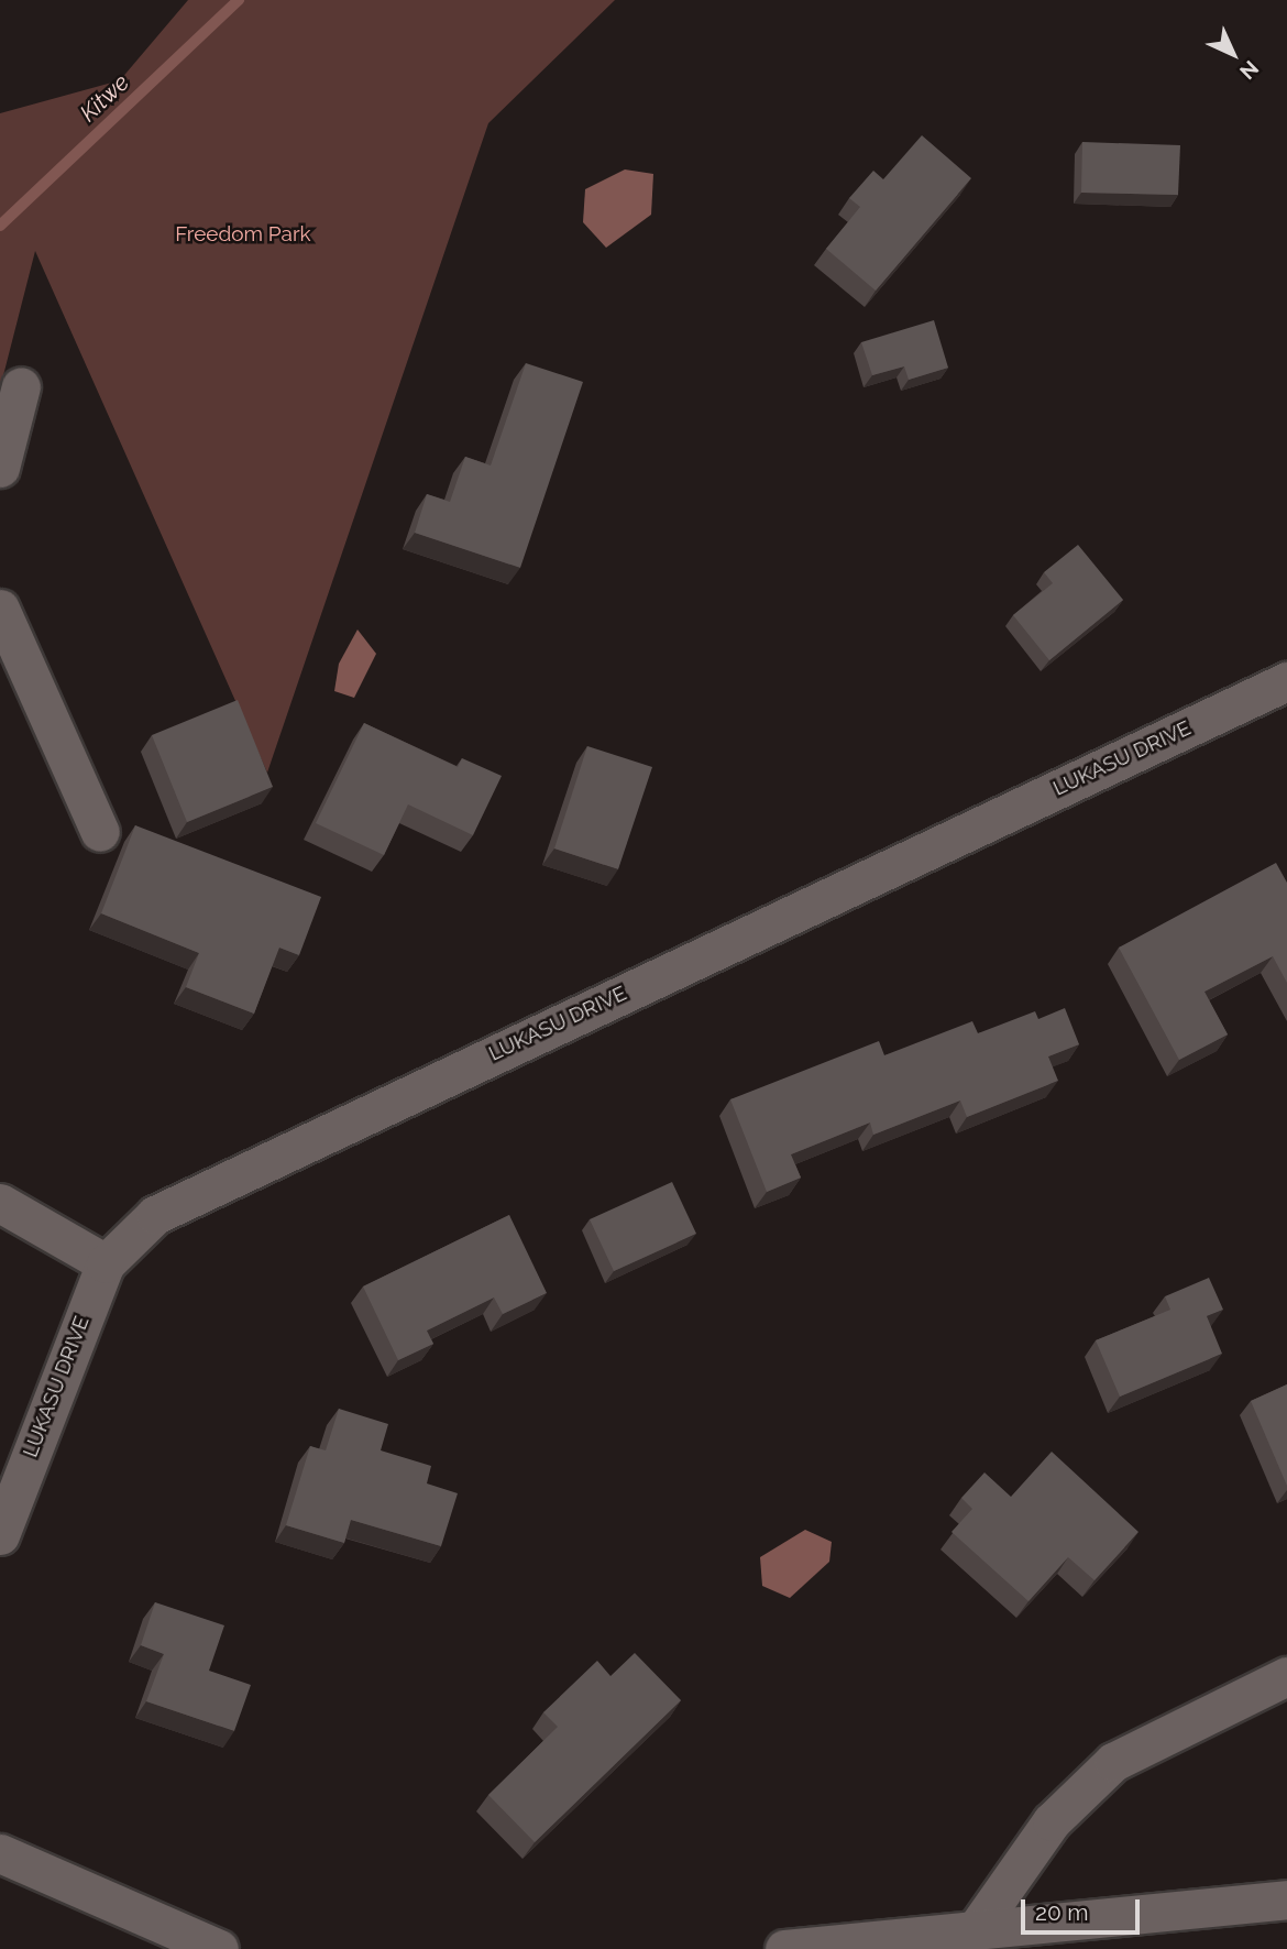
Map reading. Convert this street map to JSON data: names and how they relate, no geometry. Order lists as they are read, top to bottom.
{
  "streets": {
    "street": ["LUKASU DRIVE"]
  },
  "water": ["Kitwe"],
  "parks": ["Freedom Park"],
  "scale_bar": "20 m",
  "north": "bottom right"
}
